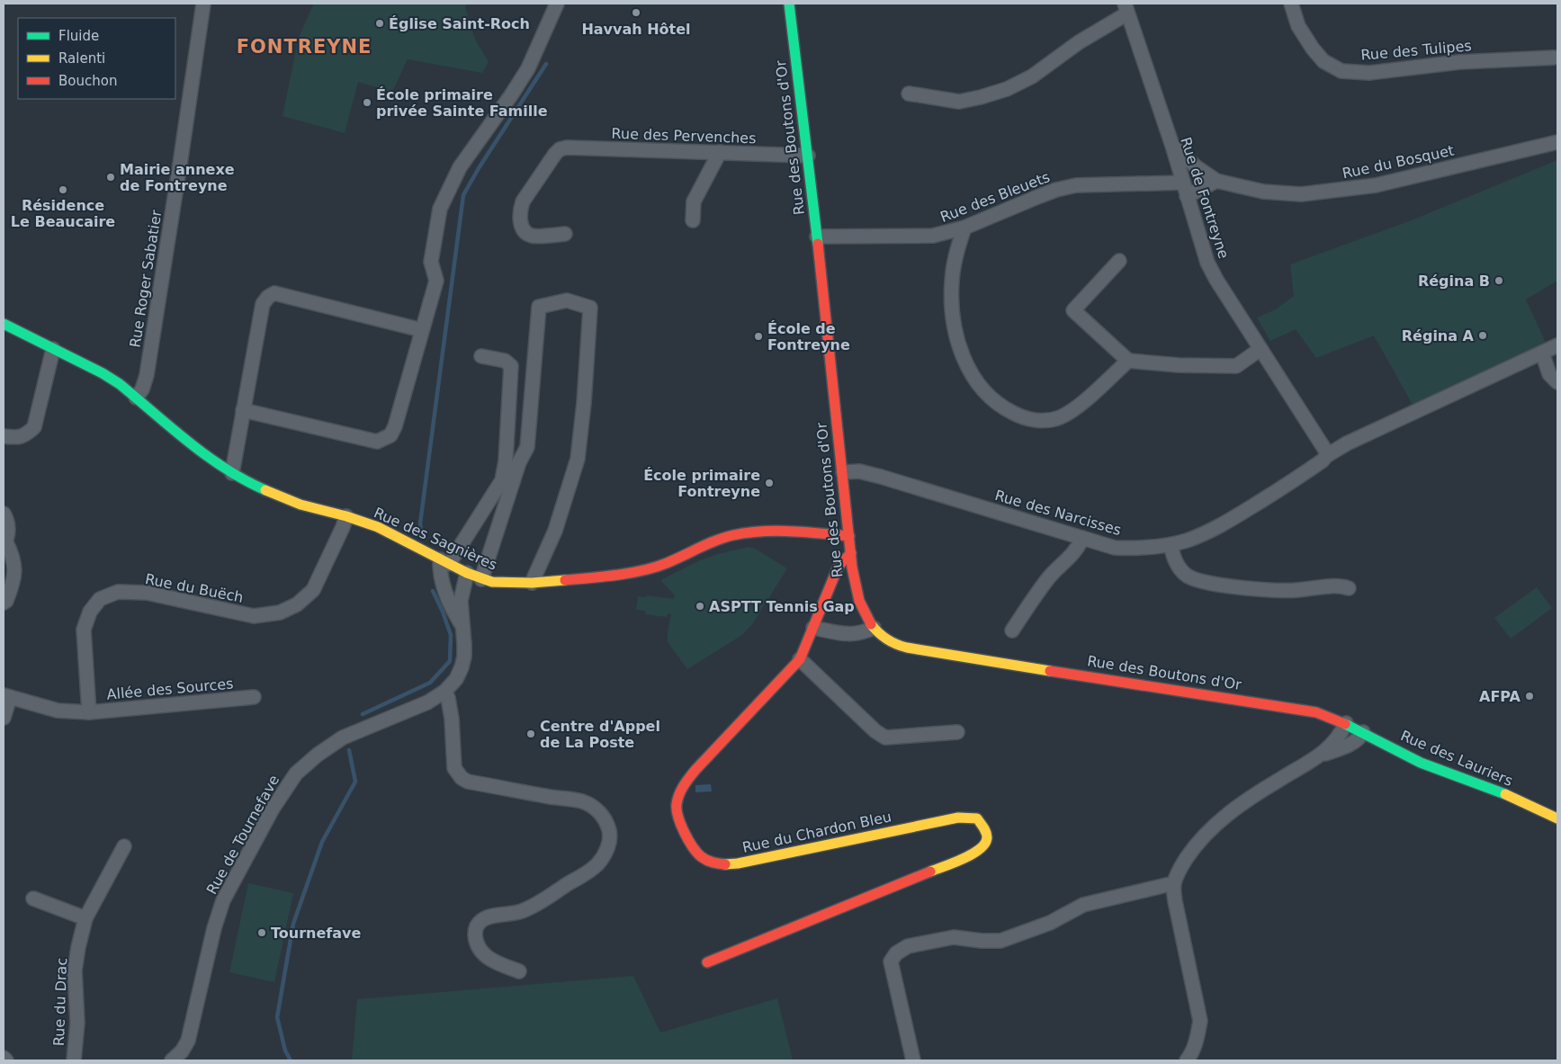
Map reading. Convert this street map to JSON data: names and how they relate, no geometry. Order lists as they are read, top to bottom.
{
  "streets": {
    "main road": [
      "Rue des Boutons d'Or",
      "Rue des Sagnières",
      "Rue des Lauriers",
      "Rue du Chardon Bleu"
    ],
    "street": [
      "Rue des Tulipes",
      "Rue des Pervenches",
      "Rue du Bosquet",
      "Rue des Bleuets",
      "Rue de Fontreyne",
      "Rue Roger Sabatier",
      "Rue des Narcisses",
      "Rue du Buëch",
      "Allée des Sources",
      "Rue de Tournefave",
      "Rue du Drac"
    ]
  },
  "crossings": [
    ["Rue des Pervenches", "Rue des Boutons d'Or"],
    ["Rue des Boutons d'Or", "Rue des Bleuets"],
    ["Rue des Boutons d'Or", "Rue des Narcisses"],
    ["Rue des Boutons d'Or", "Rue des Sagnières"],
    ["Rue des Boutons d'Or", "Rue des Lauriers"],
    ["Rue des Boutons d'Or", "Rue du Chardon Bleu"],
    ["Rue du Bosquet", "Rue de Fontreyne"],
    ["Rue des Bleuets", "Rue de Fontreyne"],
    ["Rue de Fontreyne", "Rue des Narcisses"],
    ["Rue Roger Sabatier", "Rue des Sagnières"],
    ["Rue des Sagnières", "Rue du Buëch"],
    ["Rue des Sagnières", "Rue de Tournefave"],
    ["Rue du Buëch", "Allée des Sources"]
  ],
  "districts": ["FONTREYNE"],
  "places": [
    "Havvah Hôtel",
    "Église Saint-Roch",
    "École primaire privée Sainte Famille",
    "Mairie annexe de Fontreyne",
    "Résidence Le Beaucaire",
    "Régina B",
    "Régina A",
    "École de Fontreyne",
    "École primaire Fontreyne",
    "ASPTT Tennis Gap",
    "AFPA",
    "Centre d'Appel de La Poste",
    "Tournefave"
  ],
  "legend": ["Fluide", "Ralenti", "Bouchon"]
}
